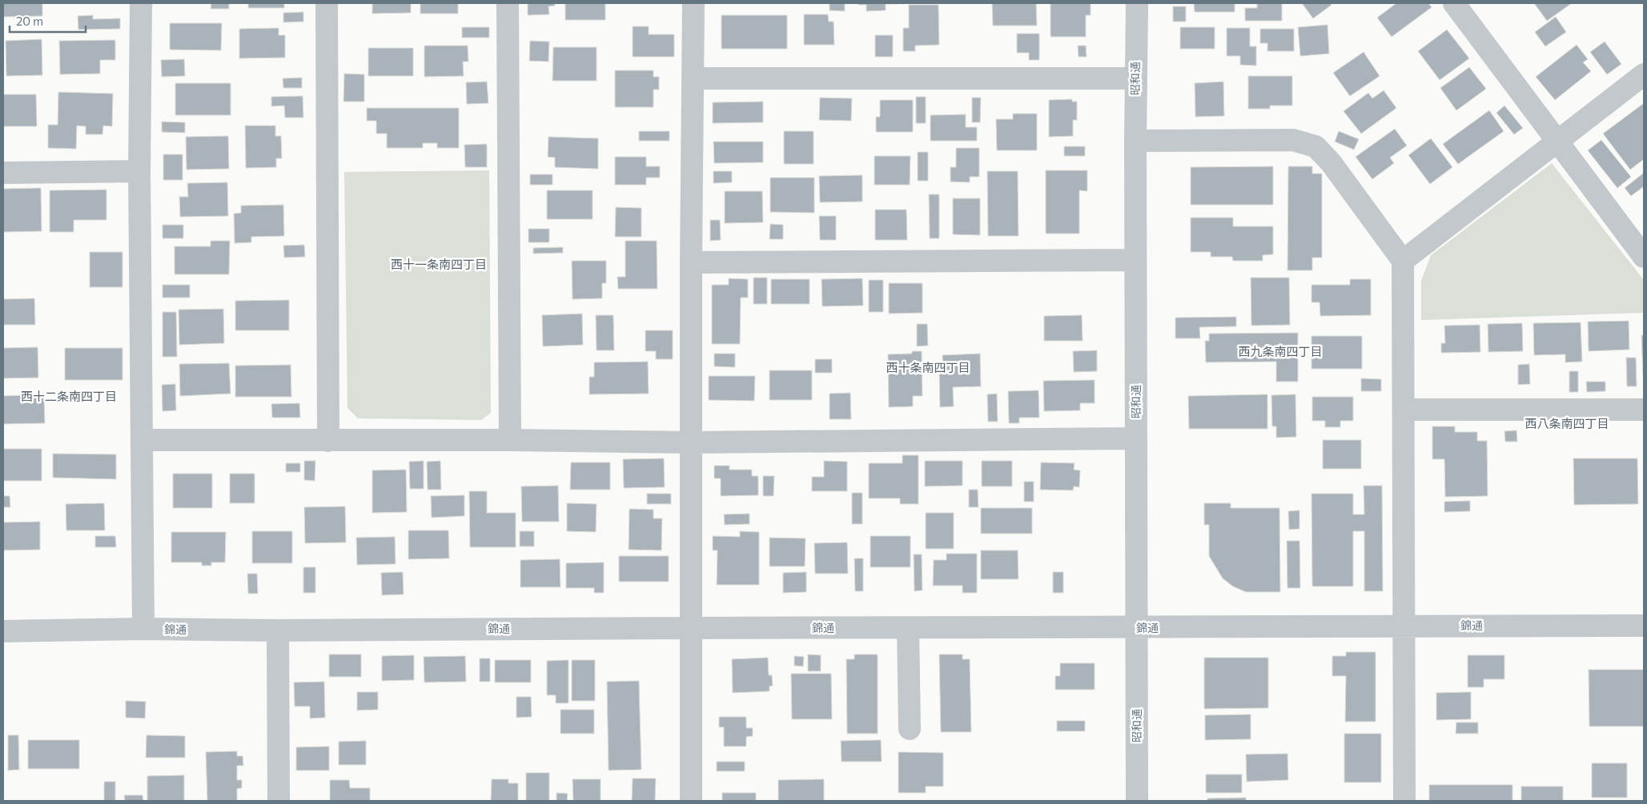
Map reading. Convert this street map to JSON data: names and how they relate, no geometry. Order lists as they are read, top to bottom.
{
  "streets": {
    "street": ["昭和通", "錦通"]
  },
  "crossings": [
    ["昭和通", "錦通"]
  ],
  "districts": [
    "西十一条南四丁目",
    "西九条南四丁目",
    "西十条南四丁目",
    "西十二条南四丁目",
    "西八条南四丁目"
  ],
  "scale_bar": "20 m"
}
